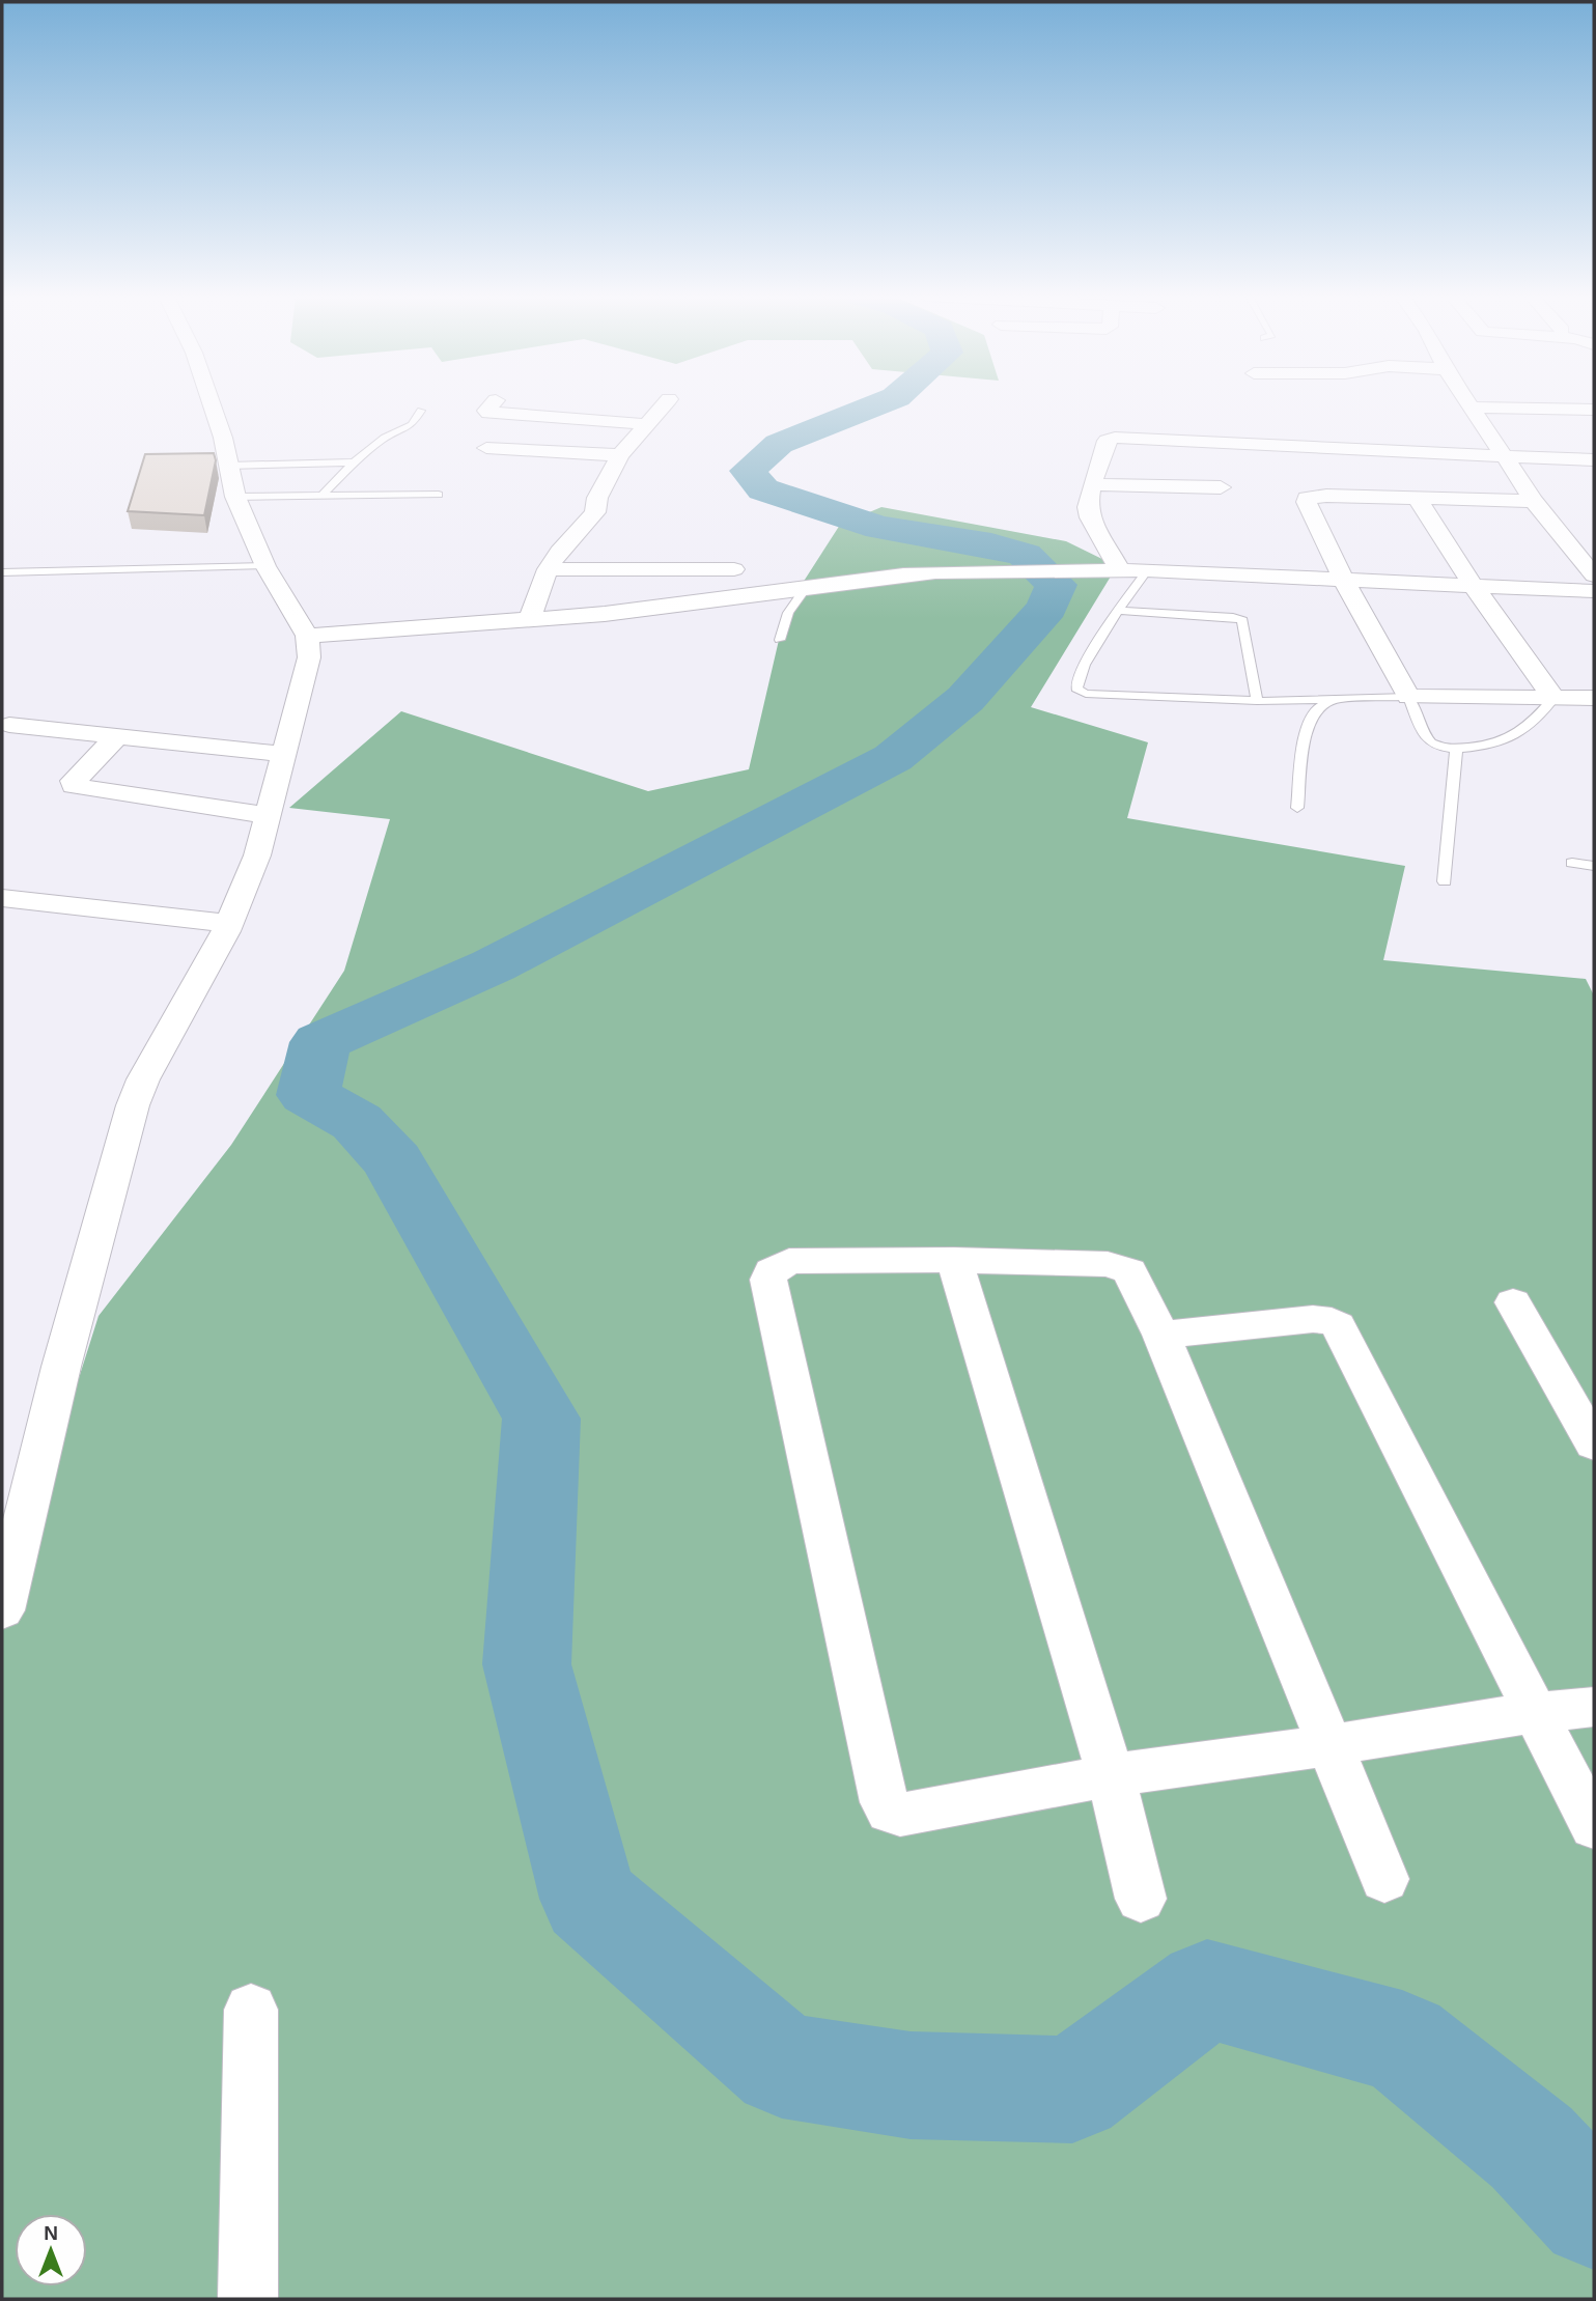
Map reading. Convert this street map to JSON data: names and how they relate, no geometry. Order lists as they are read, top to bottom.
{
  "north": "top"
}
